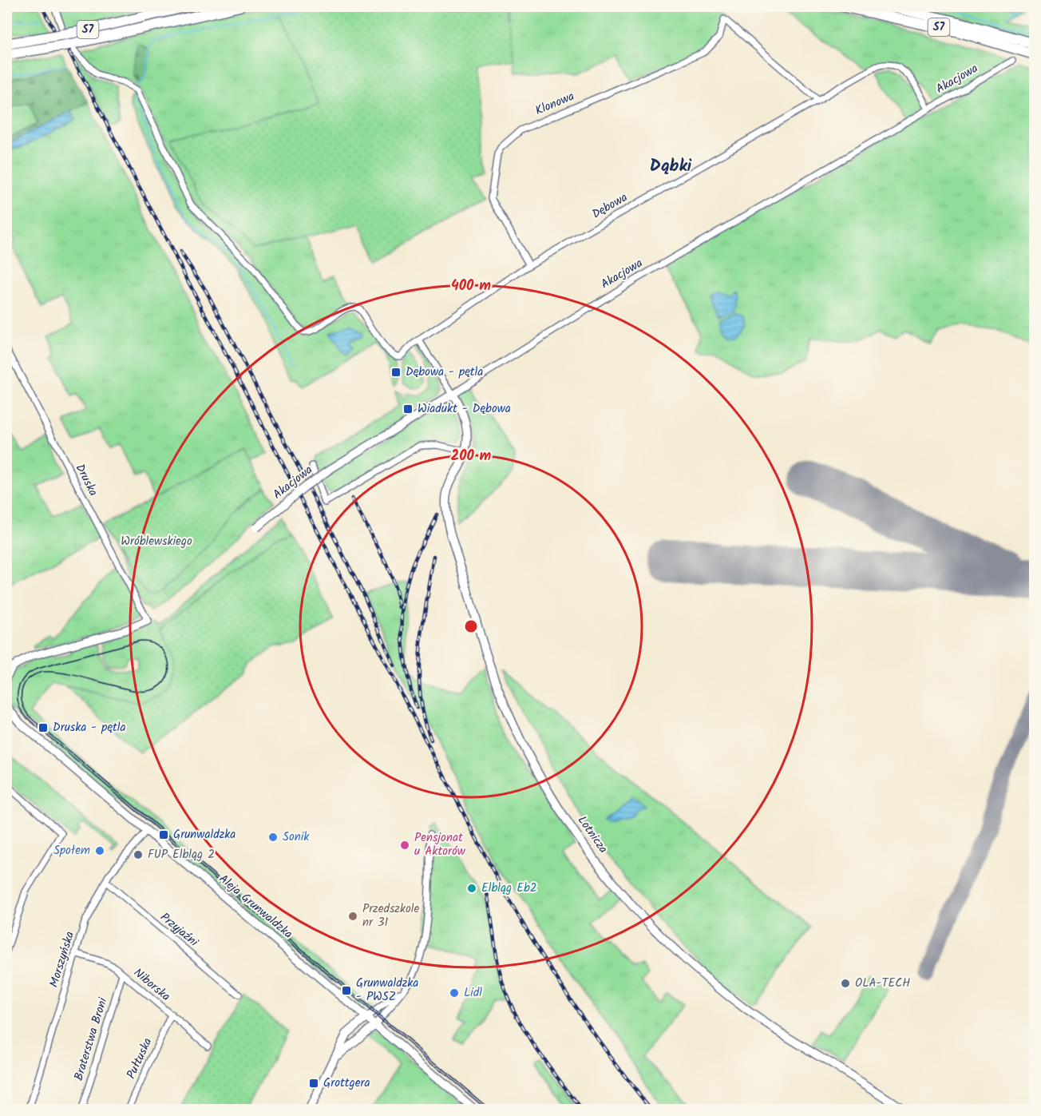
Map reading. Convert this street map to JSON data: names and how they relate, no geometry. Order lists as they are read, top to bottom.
{
  "streets": {
    "highway": ["S7"],
    "street": [
      "Akacjowa",
      "Klonowa",
      "Dębowa",
      "Druska",
      "Lotnicza",
      "Aleja Grunwaldzka",
      "Przyjaźni",
      "Morszyńska",
      "Niborska",
      "Braterstwa Broni",
      "Pułtuska"
    ]
  },
  "crossings": [
    ["Akacjowa", "Dębowa"],
    ["Klonowa", "Dębowa"],
    ["Aleja Grunwaldzka", "Morszyńska"],
    ["Przyjaźni", "Morszyńska"],
    ["Morszyńska", "Niborska"],
    ["Niborska", "Braterstwa Broni"],
    ["Niborska", "Pułtuska"]
  ],
  "districts": ["Dąbki"],
  "parks": ["Wróblewskiego"],
  "places": {
    "transit": [
      "Dębowa - pętla",
      "Wiadukt - Dębowa",
      "Druska - pętla",
      "Grunwaldzka",
      "Grunwaldzka - PWSZ",
      "Grottgera"
    ],
    "other": [
      "Sonik",
      "Pensjonat u Aktorów",
      "Społem",
      "FUP Elbląg 2",
      "Elbląg Eb2",
      "Przedszkole nr 31",
      "OLA-TECH",
      "Lidl"
    ]
  },
  "rings": ["400 m", "200 m"]
}
